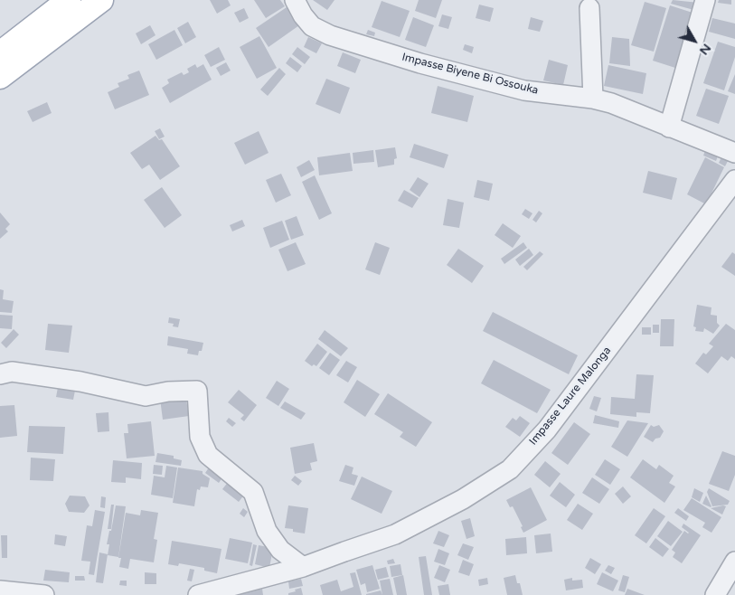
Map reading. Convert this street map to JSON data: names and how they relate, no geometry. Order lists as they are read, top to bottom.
{
  "streets": {
    "street": ["Impasse Biyene Bi Ossouka", "Impasse Laure Malonga"]
  },
  "north": "bottom right"
}
